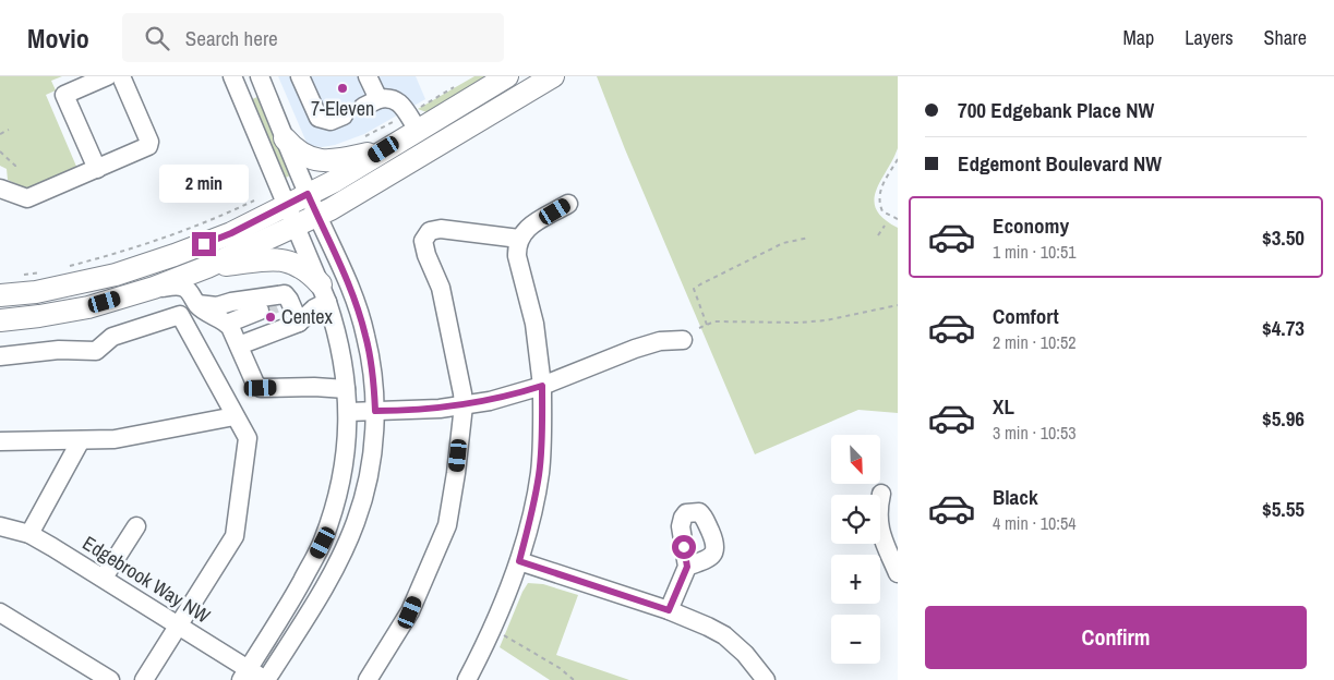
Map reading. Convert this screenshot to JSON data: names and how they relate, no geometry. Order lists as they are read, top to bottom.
{
  "streets": {
    "street": ["Edgebrook Way NW"]
  },
  "places": ["7-Eleven", "Centex"],
  "north": "bottom right",
  "page": {
    "header": "Movio",
    "search": "Search here",
    "nav": ["Map", "Layers", "Share"],
    "banner": ["700 Edgebank Place NW", "Edgemont Boulevard NW"],
    "bubble": "2 min",
    "list": [
      {
        "name": "Economy",
        "note": "1 min · 10:51",
        "value": "$3.50"
      },
      {
        "name": "Comfort",
        "note": "2 min · 10:52",
        "value": "$4.73"
      },
      {
        "name": "XL",
        "note": "3 min · 10:53",
        "value": "$5.96"
      },
      {
        "name": "Black",
        "note": "4 min · 10:54",
        "value": "$5.55"
      }
    ],
    "map_buttons": ["+", "−"],
    "buttons": "Confirm"
  }
}
